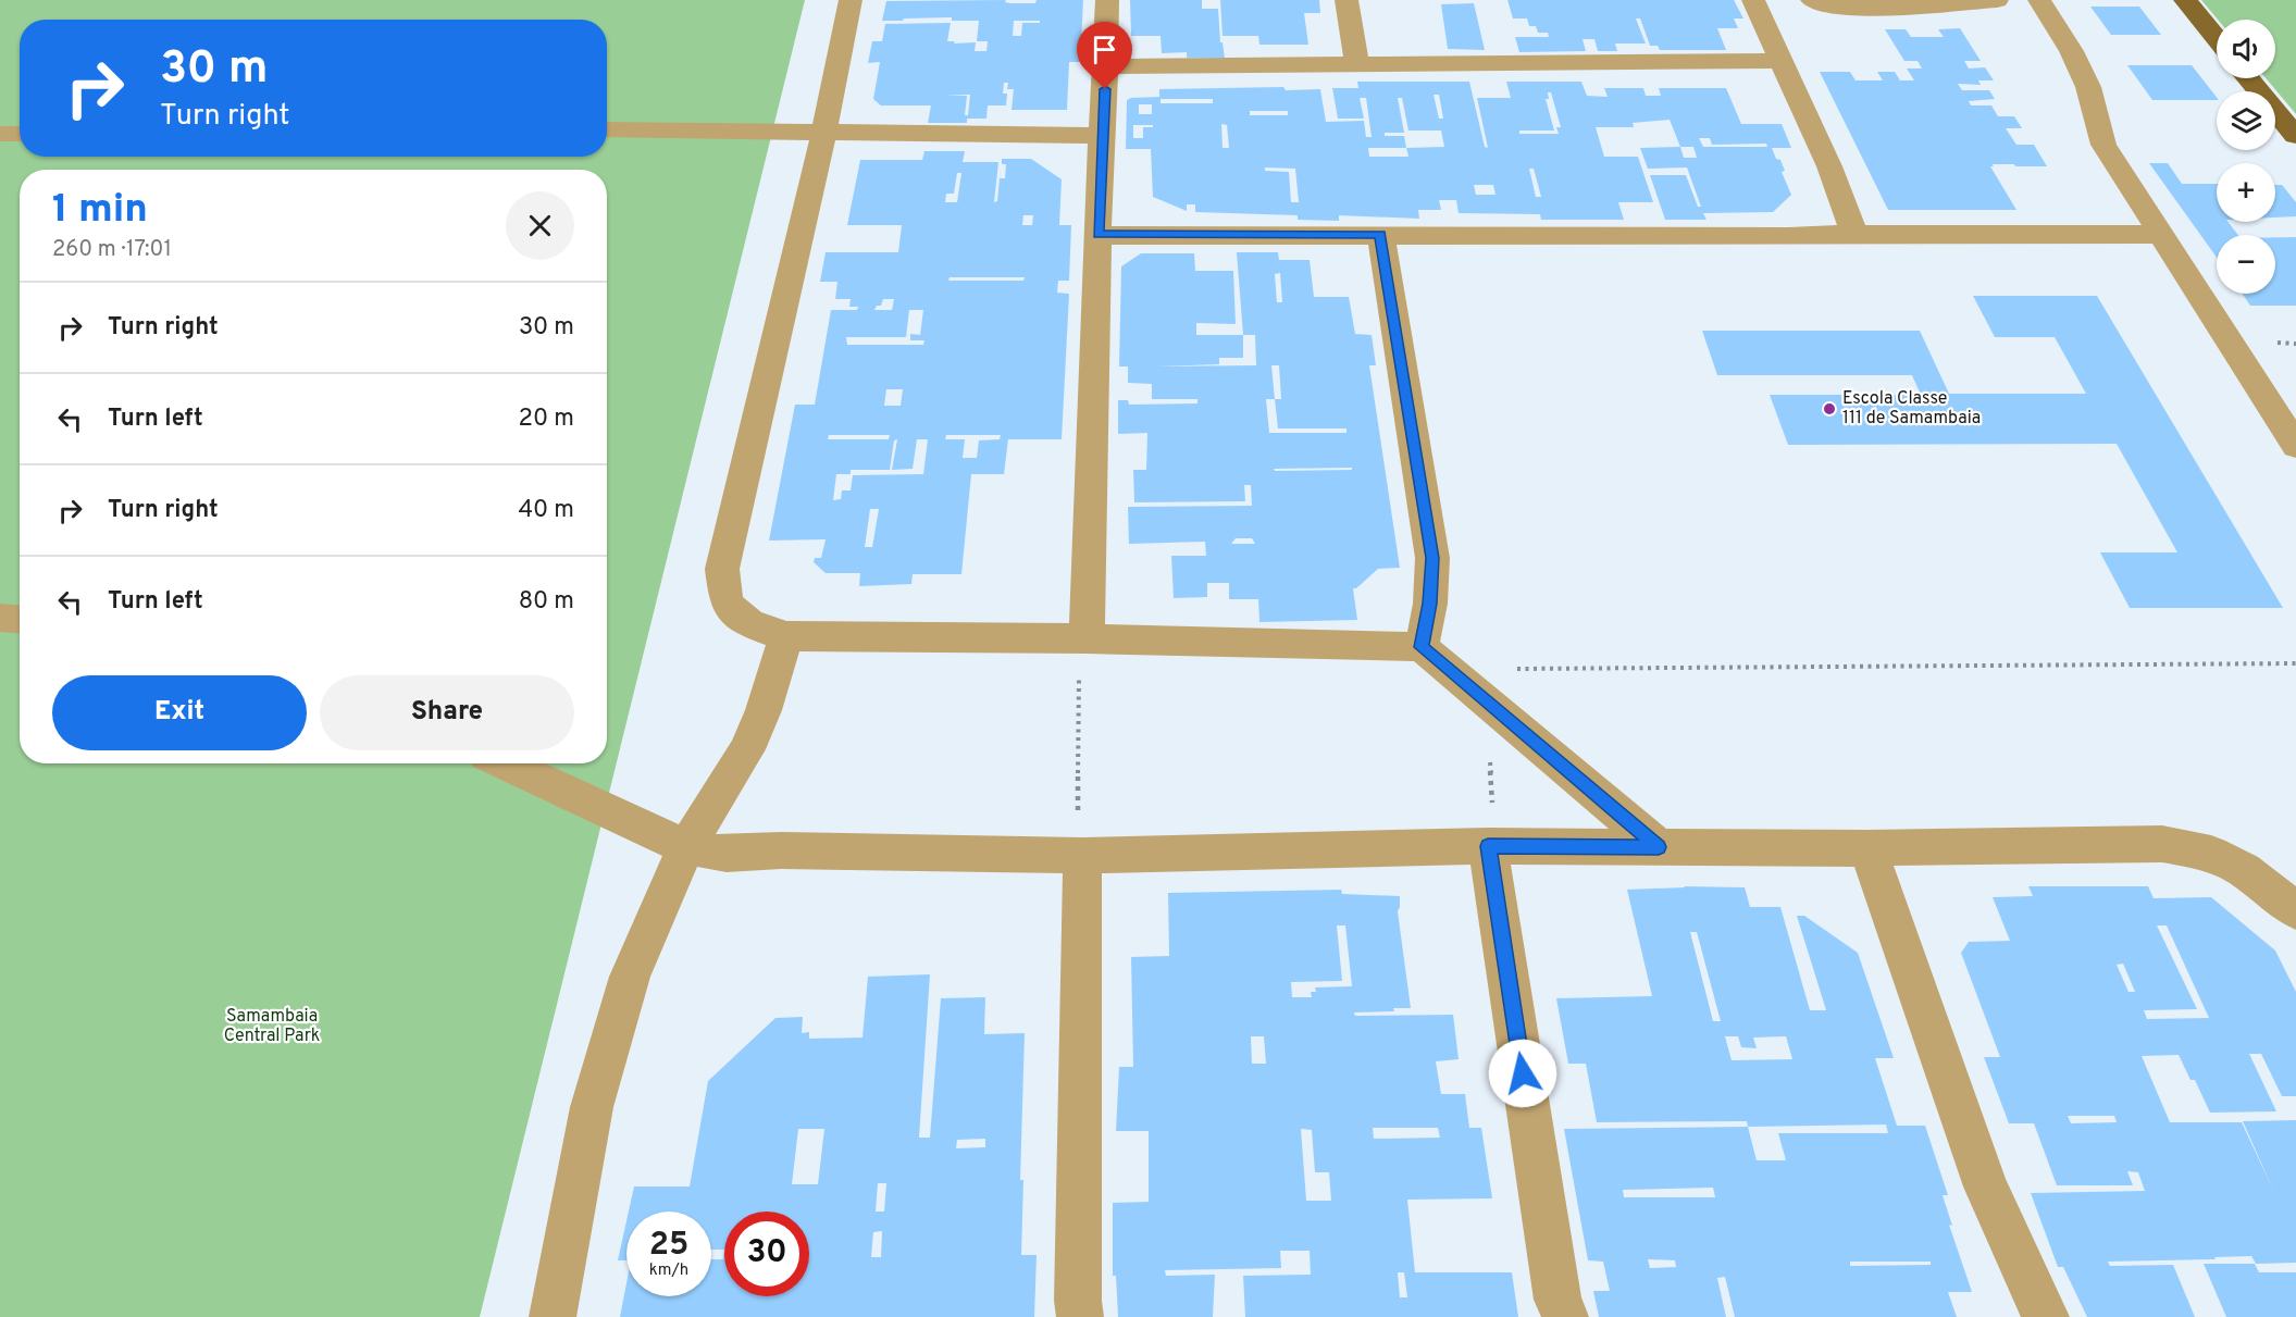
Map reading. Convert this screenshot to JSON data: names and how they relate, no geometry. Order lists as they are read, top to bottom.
{
  "parks": ["Samambaia Central Park"],
  "places": ["Escola Classe 111 de Samambaia"],
  "page": {
    "map_buttons": ["+", "−"],
    "turn": ["30 m", "Turn right"],
    "heading": ["1 min", "260 m · 17:01"],
    "list": [
      {
        "name": "Turn right",
        "value": "30 m"
      },
      {
        "name": "Turn left",
        "value": "20 m"
      },
      {
        "name": "Turn right",
        "value": "40 m"
      },
      {
        "name": "Turn left",
        "value": "80 m"
      }
    ],
    "buttons": ["Exit", "Share"],
    "speed": "25 km/h",
    "limit": "30"
  }
}
